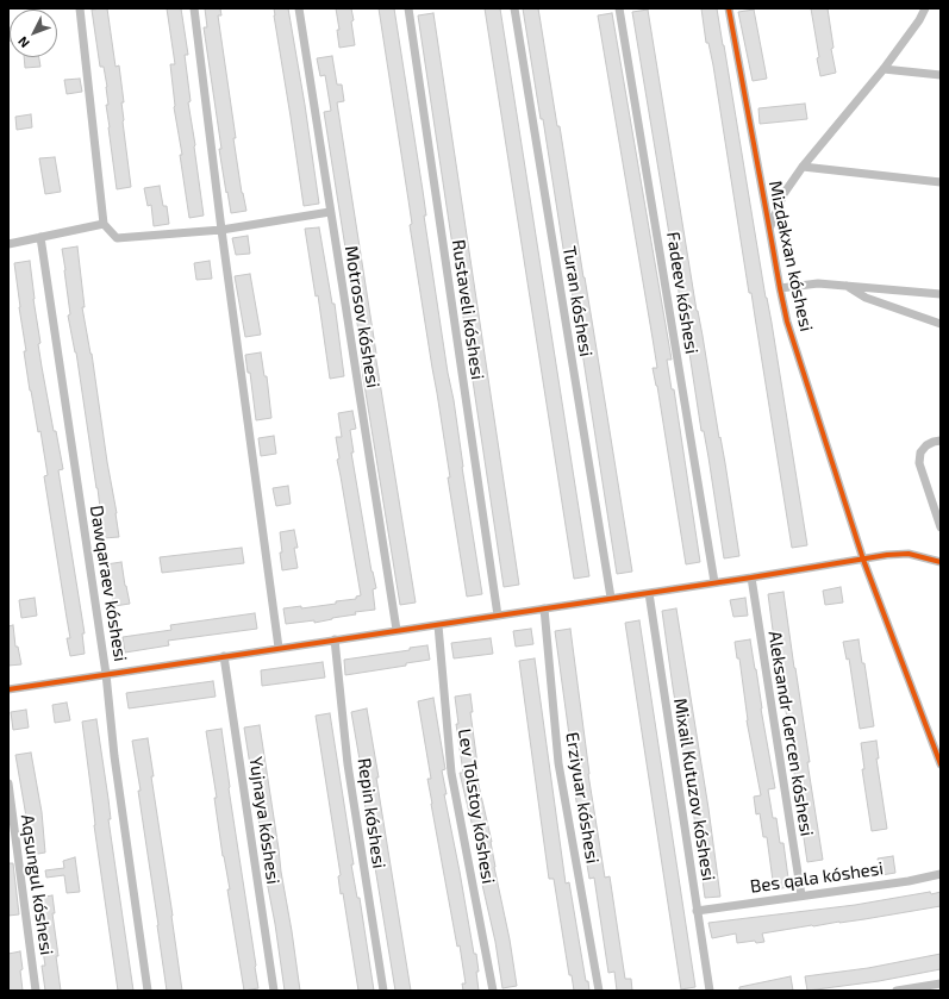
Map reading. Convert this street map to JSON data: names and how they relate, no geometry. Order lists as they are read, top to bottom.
{
  "streets": {
    "street": [
      "Mizdakxan kóshesi",
      "Fadeev kóshesi",
      "Turan kóshesi",
      "Rustaveli kóshesi",
      "Motrosov kóshesi",
      "Dawqaraev kóshesi",
      "Aleksandr Gercen kóshesi",
      "Mixail Kutuzov kóshesi",
      "Erziyuar kóshesi",
      "Lev Tolstoy kóshesi",
      "Repin kóshesi",
      "Yujnaya kóshesi",
      "Bes qala kóshesi",
      "Aqsungul kóshesi"
    ]
  },
  "crossings": [
    ["Aleksandr Gercen kóshesi", "Bes qala kóshesi"],
    ["Mixail Kutuzov kóshesi", "Bes qala kóshesi"]
  ],
  "north": "bottom left"
}
